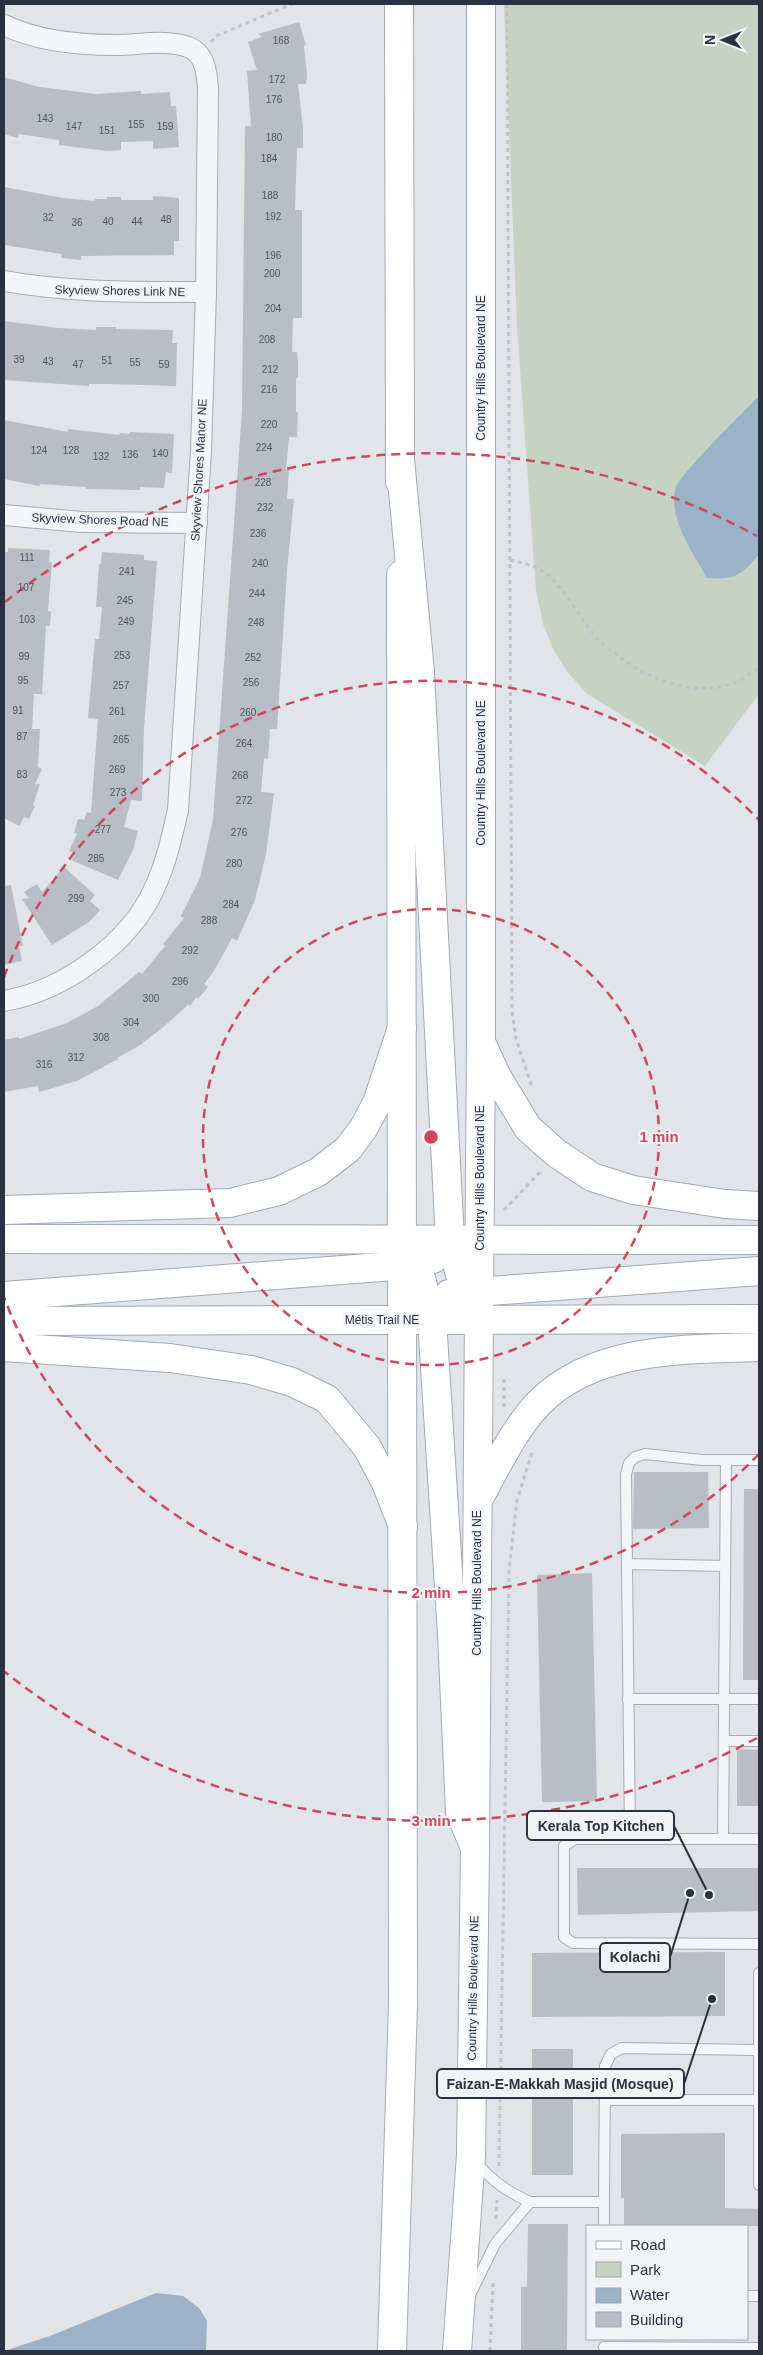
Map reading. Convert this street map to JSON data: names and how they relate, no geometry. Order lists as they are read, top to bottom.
{
  "streets": {
    "main road": ["Country Hills Boulevard NE", "Métis Trail NE"],
    "street": ["Skyview Shores Link NE", "Skyview Shores Manor NE", "Skyview Shores Road NE"]
  },
  "crossings": [
    ["Skyview Shores Link NE", "Skyview Shores Manor NE"],
    ["Country Hills Boulevard NE", "Métis Trail NE"],
    ["Skyview Shores Manor NE", "Skyview Shores Road NE"]
  ],
  "places": ["Kolachi", "Kerala Top Kitchen", "Faizan-E-Makkah Masjid (Mosque)"],
  "house_numbers": [
    "168",
    "172",
    "176",
    "143",
    "155",
    "147",
    "159",
    "151",
    "180",
    "184",
    "188",
    "192",
    "32",
    "48",
    "40",
    "44",
    "36",
    "196",
    "200",
    "204",
    "208",
    "39",
    "51",
    "43",
    "55",
    "47",
    "59",
    "212",
    "216",
    "220",
    "224",
    "124",
    "128",
    "140",
    "136",
    "132",
    "228",
    "232",
    "236",
    "111",
    "240",
    "241",
    "107",
    "244",
    "245",
    "103",
    "249",
    "248",
    "253",
    "99",
    "252",
    "95",
    "256",
    "257",
    "91",
    "261",
    "260",
    "87",
    "265",
    "264",
    "269",
    "83",
    "268",
    "273",
    "272",
    "277",
    "276",
    "285",
    "280",
    "299",
    "284",
    "288",
    "292",
    "296",
    "300",
    "304",
    "308",
    "312",
    "316"
  ],
  "legend": [
    "Road",
    "Park",
    "Water",
    "Building"
  ],
  "north": "left",
  "rings": ["1 min", "2 min", "3 min"]
}
